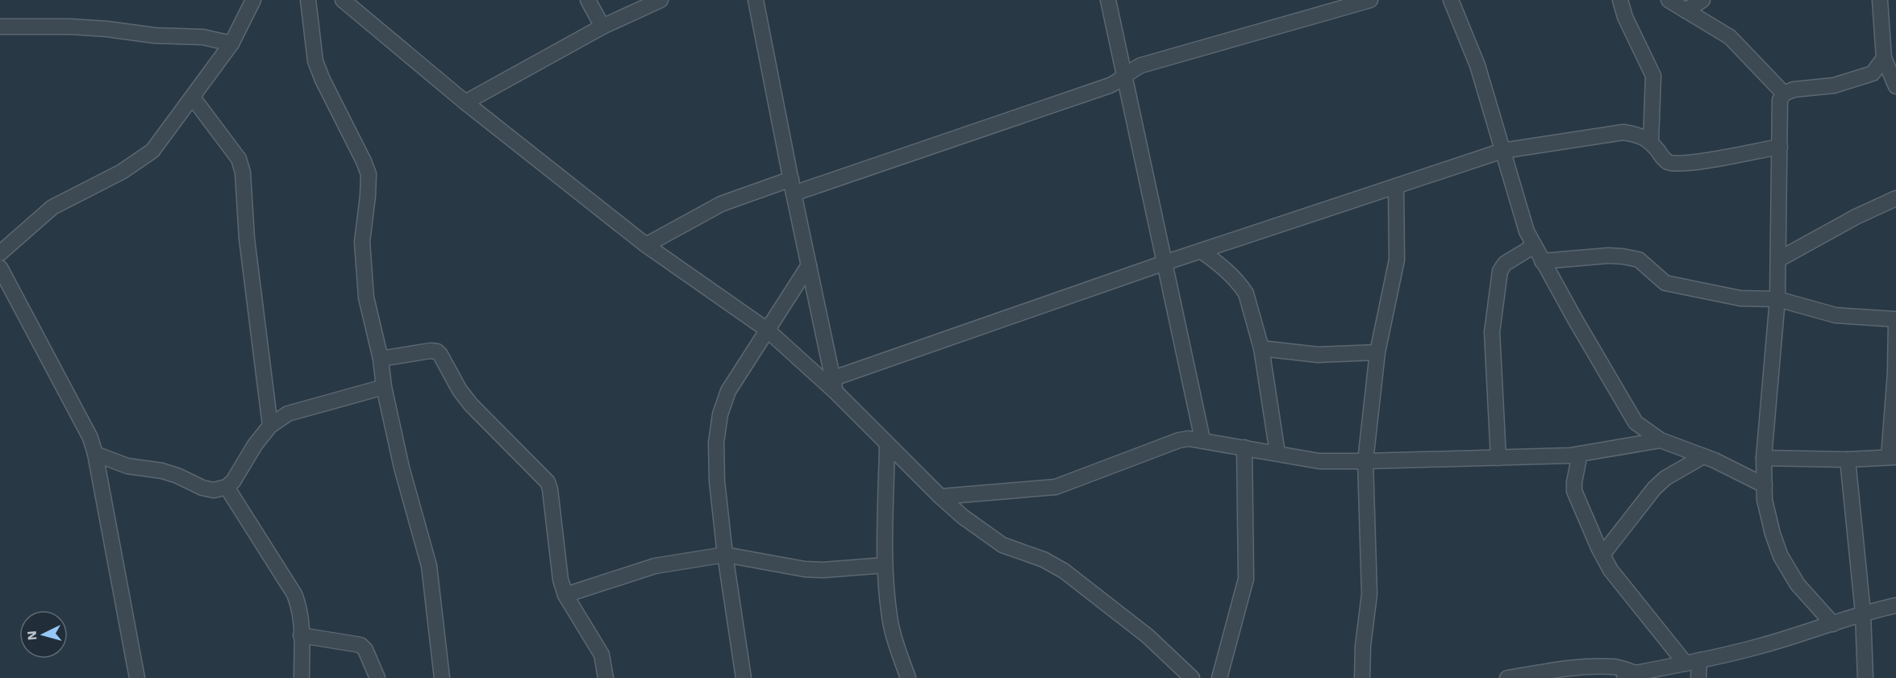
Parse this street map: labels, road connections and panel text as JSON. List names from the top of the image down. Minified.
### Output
{"north":"left"}
